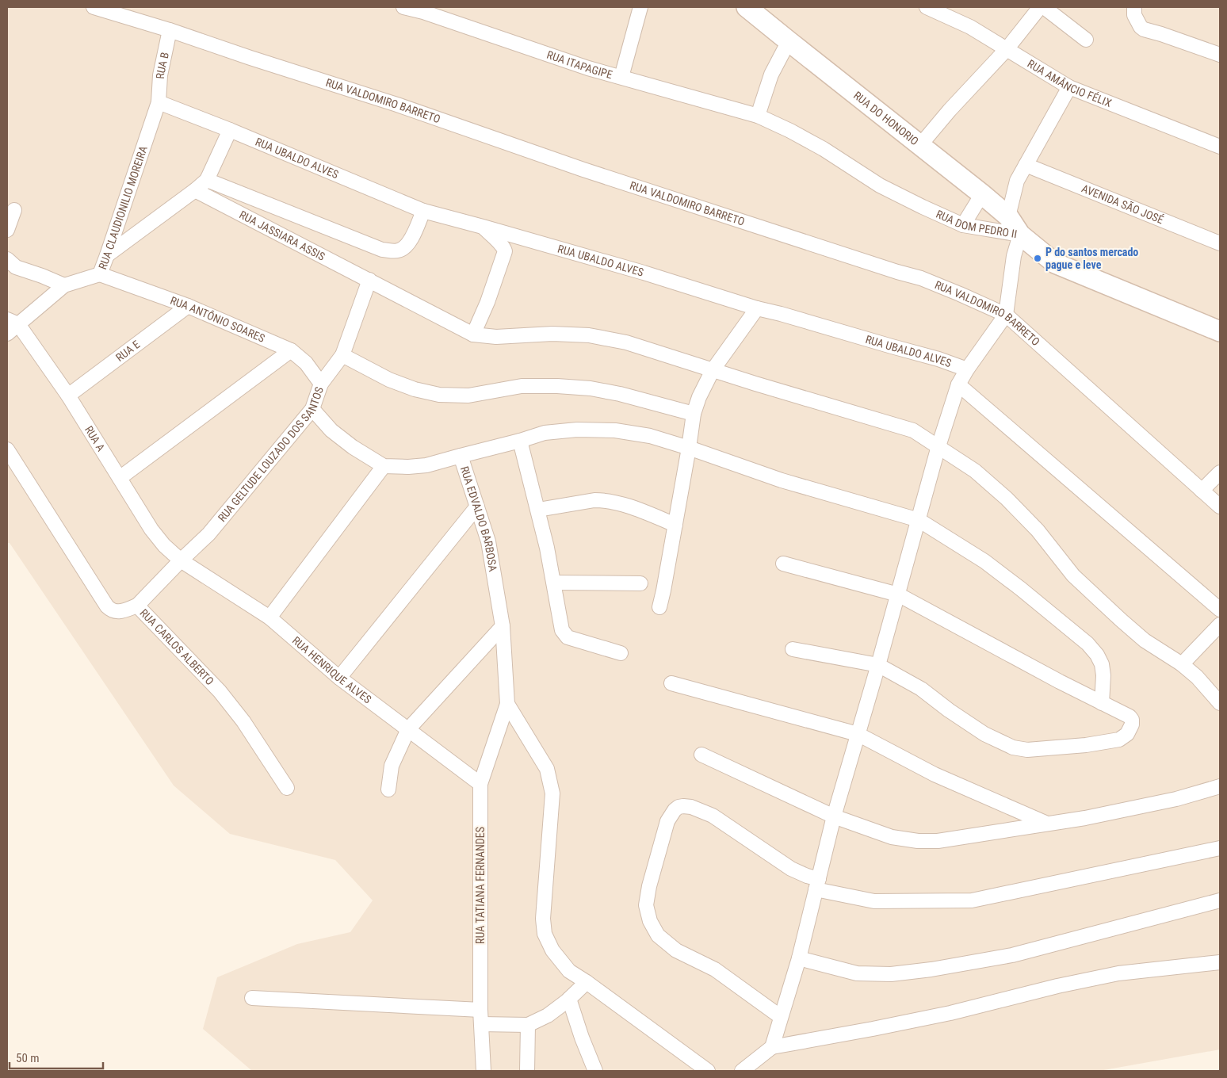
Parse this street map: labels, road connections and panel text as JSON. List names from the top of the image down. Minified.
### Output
{"streets":{"street":["RUA ITAPAGIPE","RUA B","RUA AMÂNCIO FÉLIX","RUA VALDOMIRO BARRETO","RUA DO HONORIO","RUA UBALDO ALVES","AVENIDA SÃO JOSÉ","RUA CLAUDIONILIO MOREIRA","RUA DOM PEDRO II","RUA JASSIARA ASSIS","RUA ANTÔNIO SOARES","RUA E","RUA A","RUA GELTUDE LOUZADO DOS SANTOS","RUA EDVALDO BARBOSA","RUA CARLOS ALBERTO","RUA HENRIQUE ALVES","RUA TATIANA FERNANDES"]},"crossings":[["RUA ITAPAGIPE","RUA DOM PEDRO II"],["RUA B","RUA VALDOMIRO BARRETO"],["RUA B","RUA UBALDO ALVES"],["RUA B","RUA CLAUDIONILIO MOREIRA"],["RUA DO HONORIO","RUA DOM PEDRO II"],["RUA UBALDO ALVES","RUA CLAUDIONILIO MOREIRA"],["RUA CLAUDIONILIO MOREIRA","RUA ANTÔNIO SOARES"],["RUA CLAUDIONILIO MOREIRA","RUA A"],["RUA JASSIARA ASSIS","RUA GELTUDE LOUZADO DOS SANTOS"],["RUA ANTÔNIO SOARES","RUA E"],["RUA ANTÔNIO SOARES","RUA GELTUDE LOUZADO DOS SANTOS"],["RUA E","RUA A"],["RUA A","RUA GELTUDE LOUZADO DOS SANTOS"],["RUA A","RUA HENRIQUE ALVES"],["RUA GELTUDE LOUZADO DOS SANTOS","RUA EDVALDO BARBOSA"],["RUA GELTUDE LOUZADO DOS SANTOS","RUA CARLOS ALBERTO"],["RUA GELTUDE LOUZADO DOS SANTOS","RUA HENRIQUE ALVES"],["RUA EDVALDO BARBOSA","RUA TATIANA FERNANDES"],["RUA HENRIQUE ALVES","RUA TATIANA FERNANDES"]],"places":["P do santos mercado pague e leve"],"scale_bar":"50 m"}
